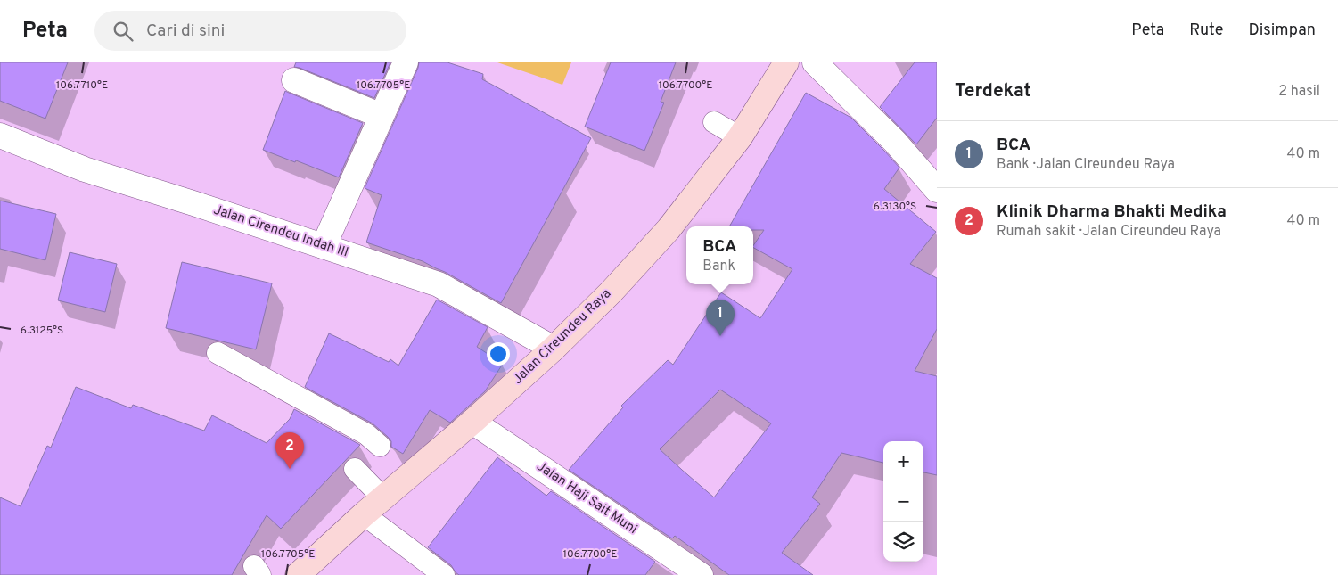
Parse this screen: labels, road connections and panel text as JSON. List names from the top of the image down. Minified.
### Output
{"streets":{"main road":["Jalan Cireundeu Raya"],"street":["Jalan Cirendeu Indah III","Jalan Haji Sait Muni"]},"crossings":[["Jalan Cirendeu Indah III","Jalan Cireundeu Raya"],["Jalan Cireundeu Raya","Jalan Haji Sait Muni"]],"page":{"header":"Peta","search":"Cari di sini","nav":["Peta","Rute","Disimpan"],"heading":["Terdekat","2 hasil"],"list":[{"mark":"1","name":"BCA","note":"Bank · Jalan Cireundeu Raya","value":"40 m"},{"mark":"2","name":"Klinik Dharma Bhakti Medika","note":"Rumah sakit · Jalan Cireundeu Raya","value":"40 m"}],"popup":["BCA","Bank"],"pins":["1","2"],"map_buttons":["+","−"]},"coordinates":["106.7710°E","106.7705°E","106.7700°E","6.3130°S","6.3125°S"]}
